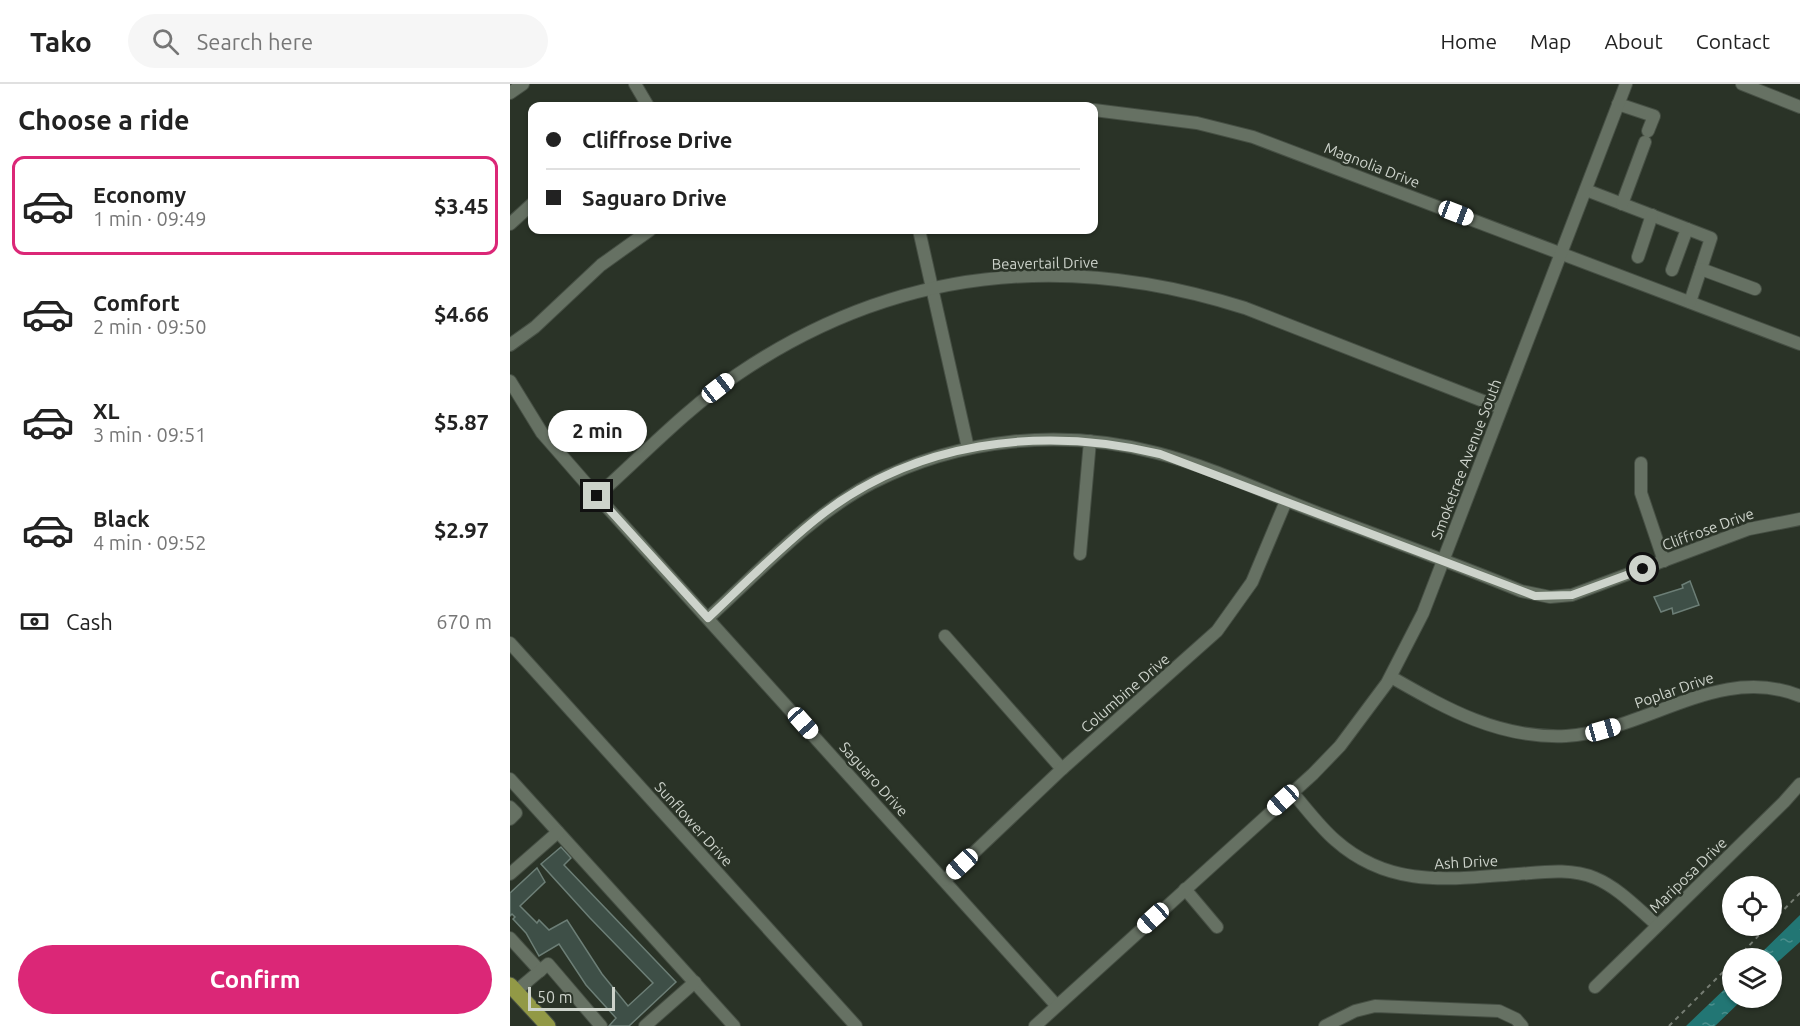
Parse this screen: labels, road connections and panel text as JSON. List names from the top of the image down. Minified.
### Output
{"streets":{"street":["Magnolia Drive","Beavertail Drive","Smoketree Avenue South","Cliffrose Drive","Poplar Drive","Columbine Drive","Saguaro Drive","Sunflower Drive","Ash Drive","Mariposa Drive"]},"crossings":[["Magnolia Drive","Smoketree Avenue South"],["Beavertail Drive","Smoketree Avenue South"],["Beavertail Drive","Saguaro Drive"],["Smoketree Avenue South","Cliffrose Drive"],["Smoketree Avenue South","Poplar Drive"],["Smoketree Avenue South","Saguaro Drive"],["Smoketree Avenue South","Ash Drive"],["Cliffrose Drive","Columbine Drive"],["Cliffrose Drive","Saguaro Drive"],["Columbine Drive","Saguaro Drive"],["Ash Drive","Mariposa Drive"]],"scale_bar":"50 m","page":{"header":"Tako","search":"Search here","nav":["Home","Map","About","Contact"],"heading":"Choose a ride","banner":["Cliffrose Drive","Saguaro Drive"],"list":[{"name":"Economy","note":"1 min · 09:49","value":"$3.45"},{"name":"Comfort","note":"2 min · 09:50","value":"$4.66"},{"name":"XL","note":"3 min · 09:51","value":"$5.87"},{"name":"Black","note":"4 min · 09:52","value":"$2.97"}],"bubble":"2 min","pay":["Cash","670 m"],"buttons":"Confirm","scale":"50 m"}}
